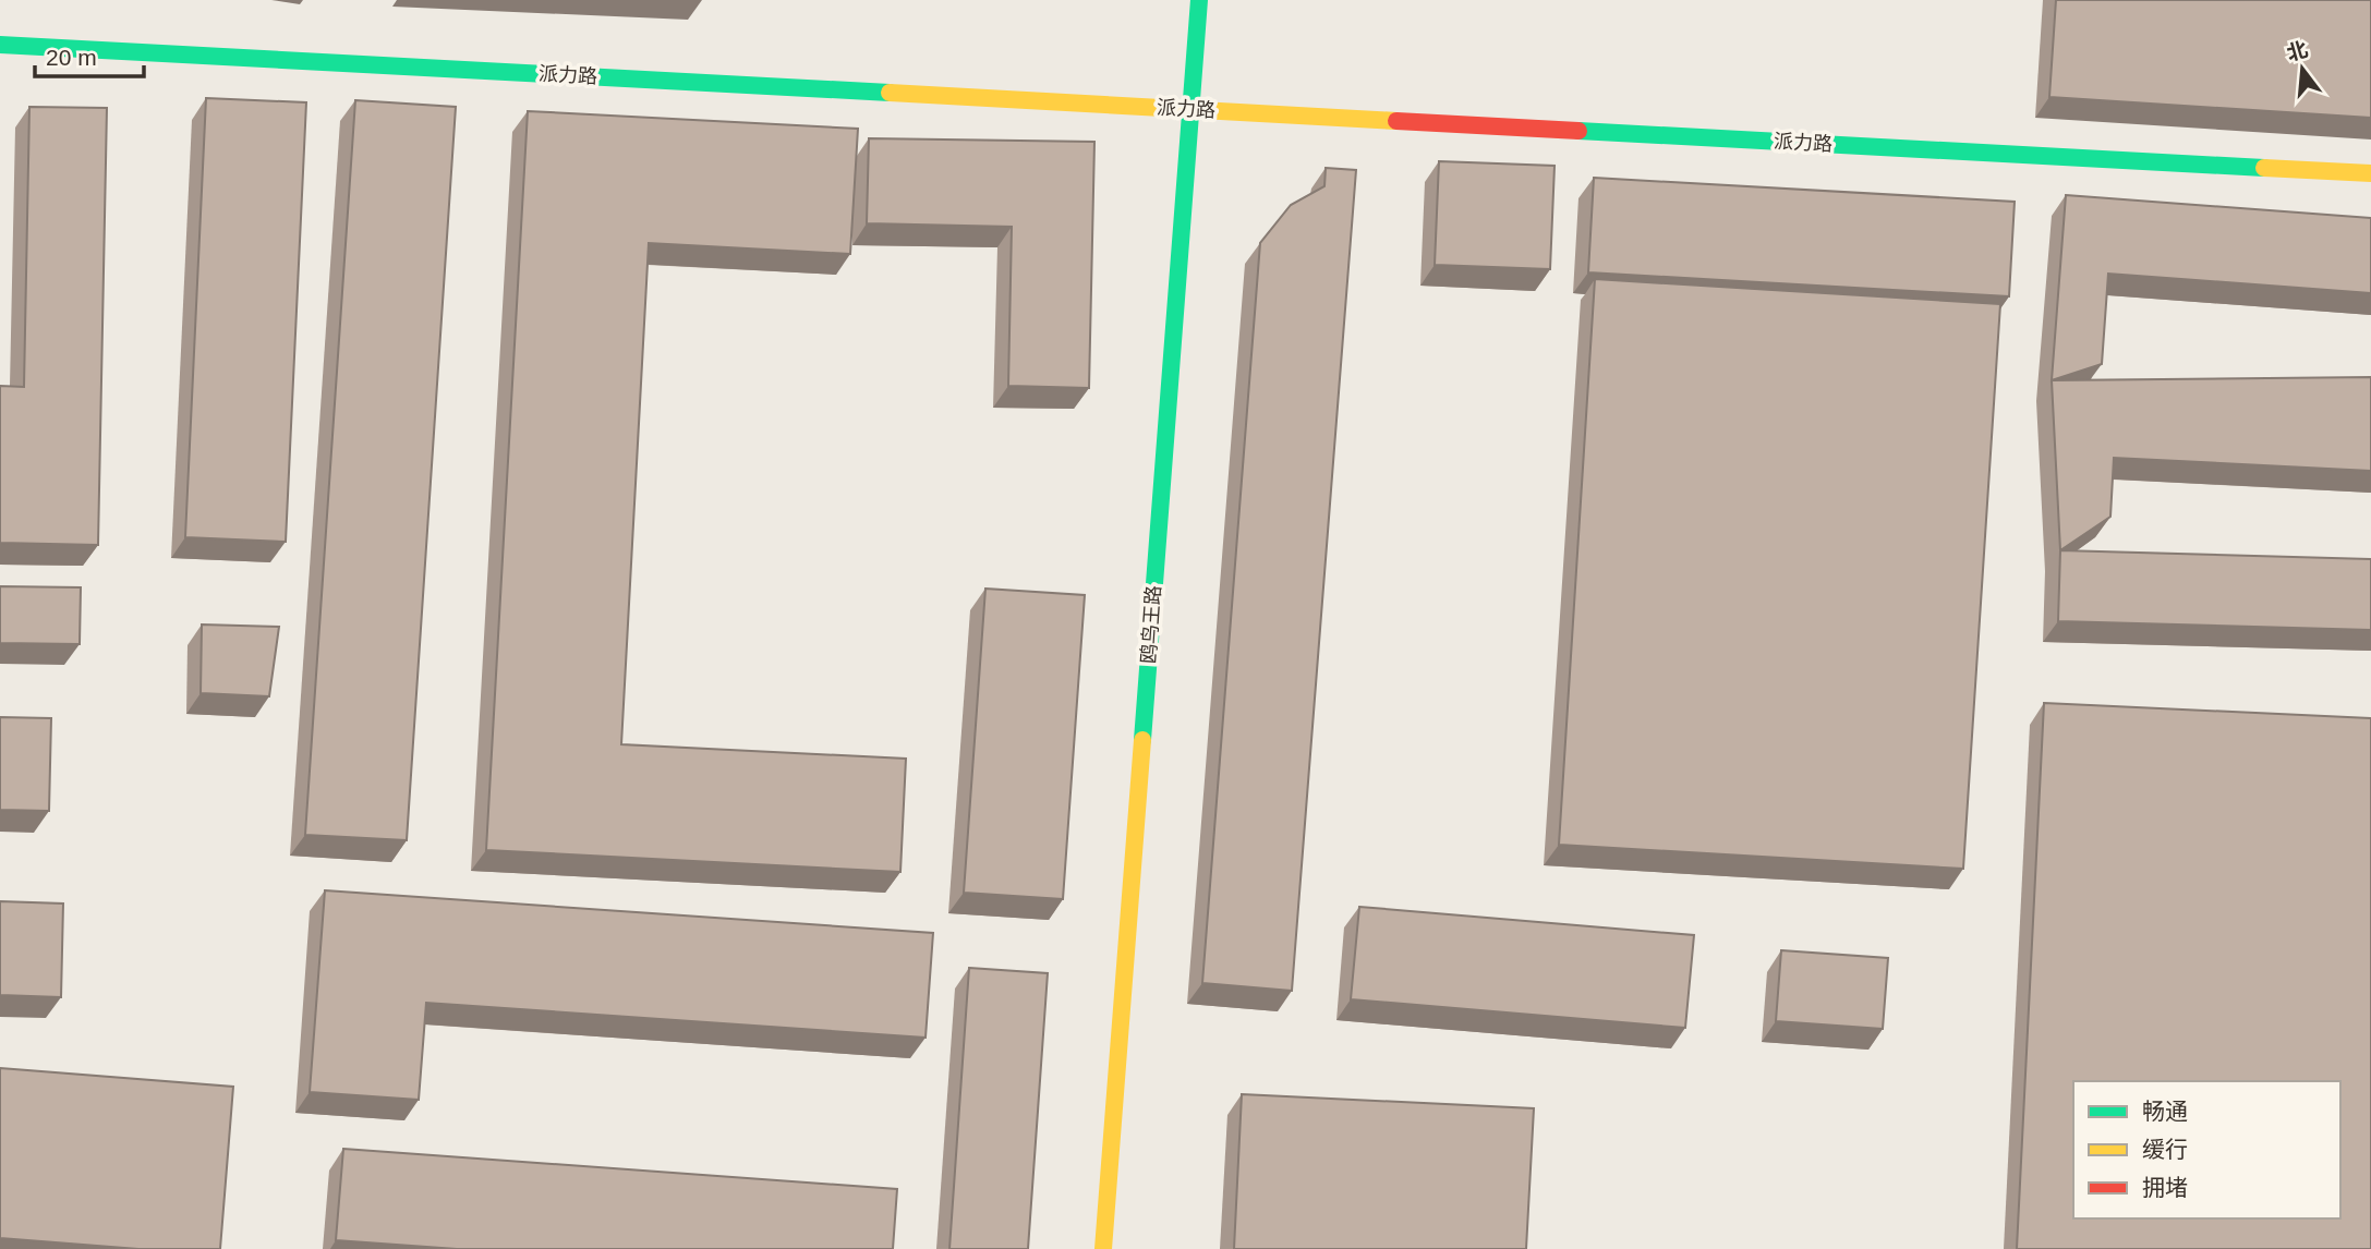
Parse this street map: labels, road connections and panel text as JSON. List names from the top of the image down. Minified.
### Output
{"streets":{"street":["派力路","鸥鸟王路"]},"crossings":[["派力路","鸥鸟王路"]],"legend":["畅通","缓行","拥堵"],"scale_bar":"20 m","north":"top"}
